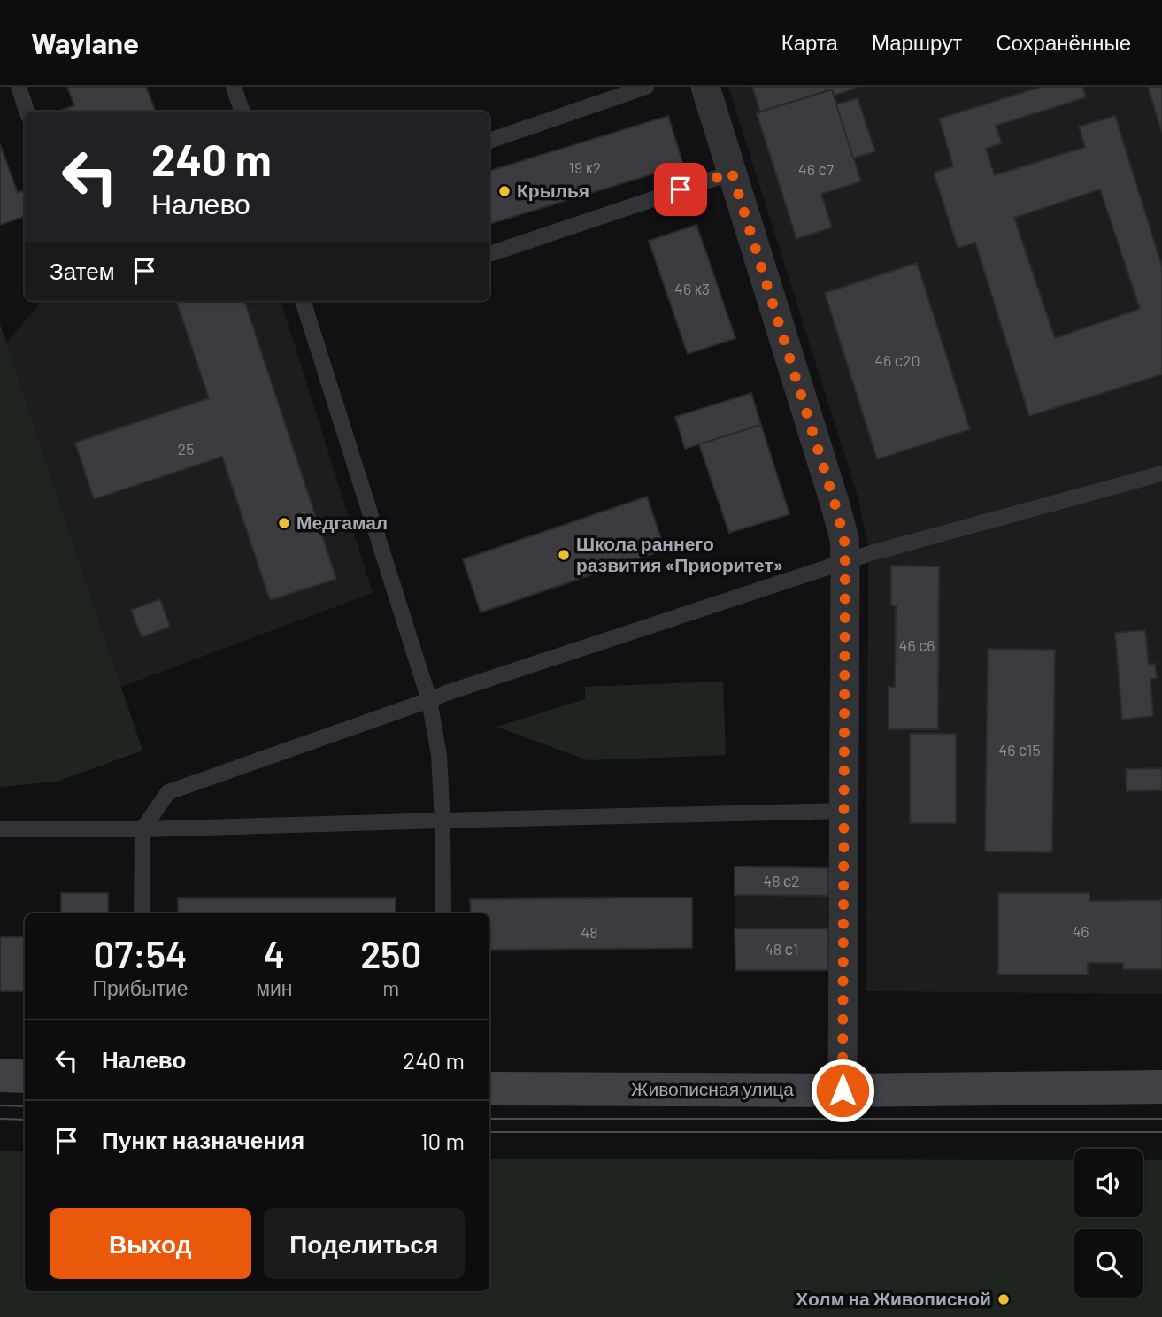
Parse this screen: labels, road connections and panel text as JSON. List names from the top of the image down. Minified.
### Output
{"streets":{"street":["Живописная улица"]},"places":["Крылья","Медгамал","Школа раннего развития «Приоритет»","Холм на Живописной"],"house_numbers":["19 к2","46 с7","46 к3","46 с20","25","46 с6","46 с15","48 с2","46","48","48 с1"],"page":{"header":"Waylane","nav":["Карта","Маршрут","Сохранённые"],"turn":["240 m","Налево"],"then":"Затем","eta":["07:54","Прибытие","4","мин","250","m"],"list":[{"name":"Налево","value":"240 m"},{"name":"Пункт назначения","value":"10 m"}],"buttons":["Выход","Поделиться"]}}
